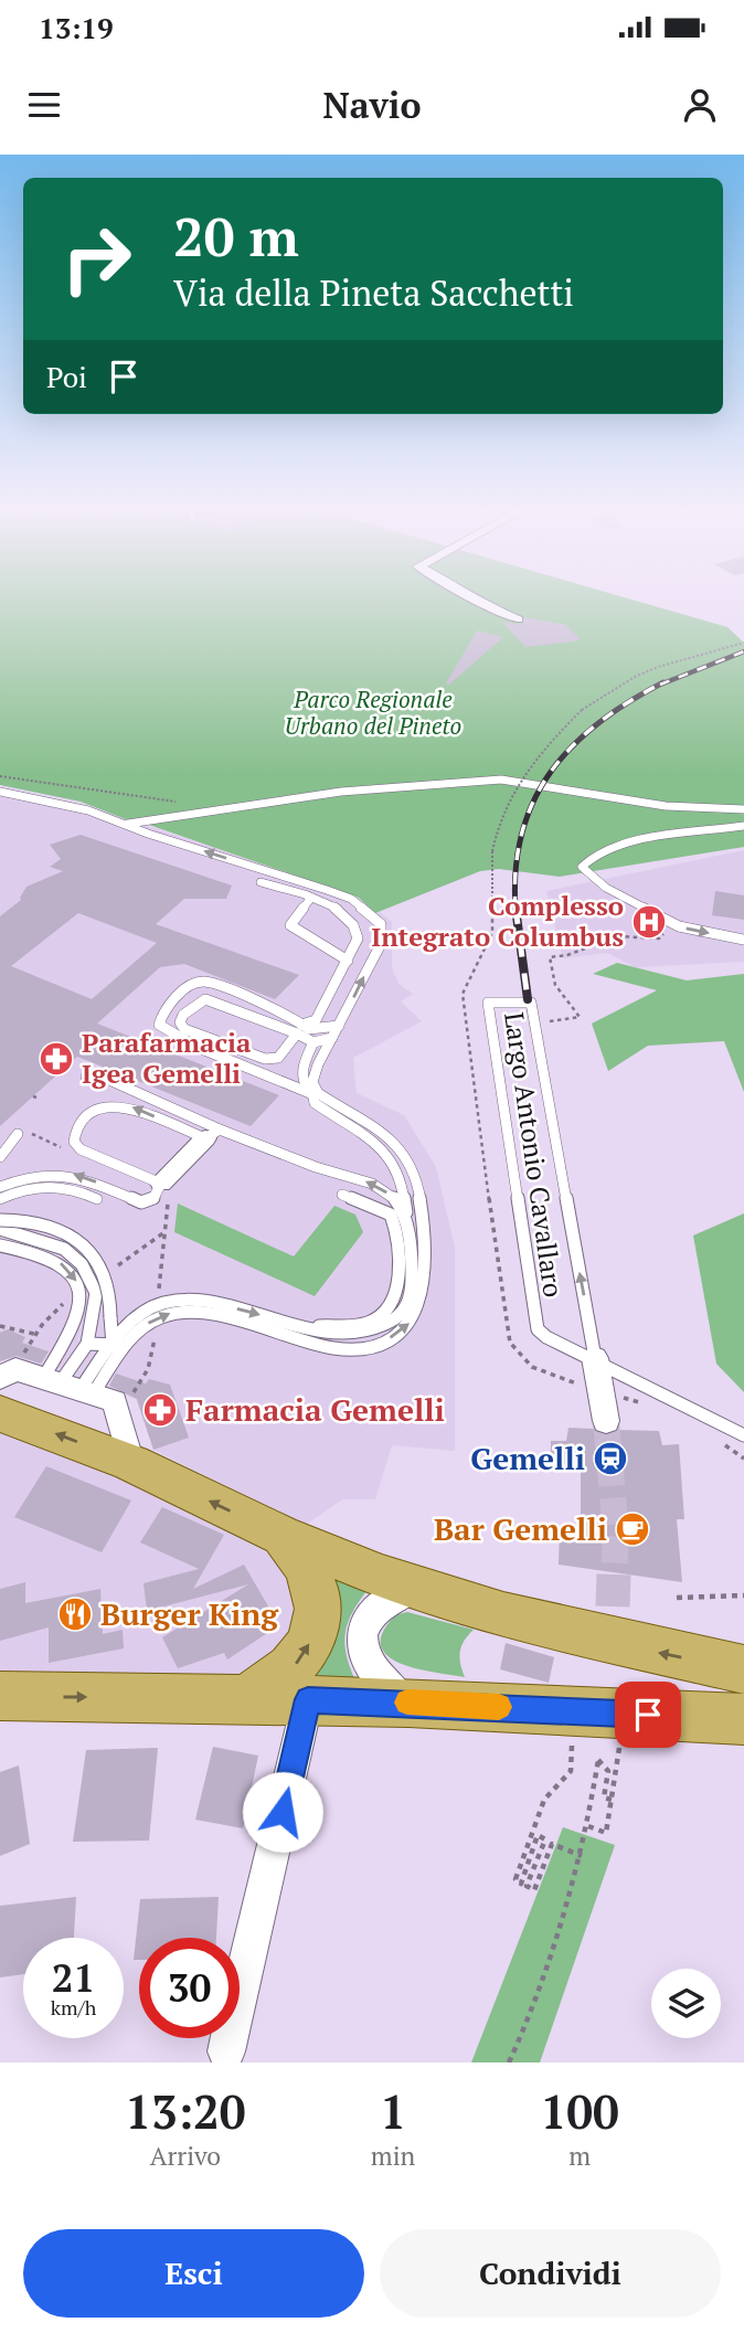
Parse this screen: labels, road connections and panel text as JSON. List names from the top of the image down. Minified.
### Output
{"streets":{"lane":["Largo Antonio Cavallaro"]},"one_way":["Largo Antonio Cavallaro"],"parks":["Parco Regionale Urbano del Pineto"],"places":{"hospital":["Complesso Integrato Columbus"],"pharmacy":["Parafarmacia Igea Gemelli","Farmacia Gemelli"],"station":["Gemelli"],"cafe":["Bar Gemelli"],"restaurant":["Burger King"]},"page":{"status":"13:19","header":"Navio","turn":["20 m","Via della Pineta Sacchetti"],"then":"Poi","speed":"21 km/h","limit":"30","eta":["13:20","Arrivo","1","min","100","m"],"buttons":["Esci","Condividi"]}}
